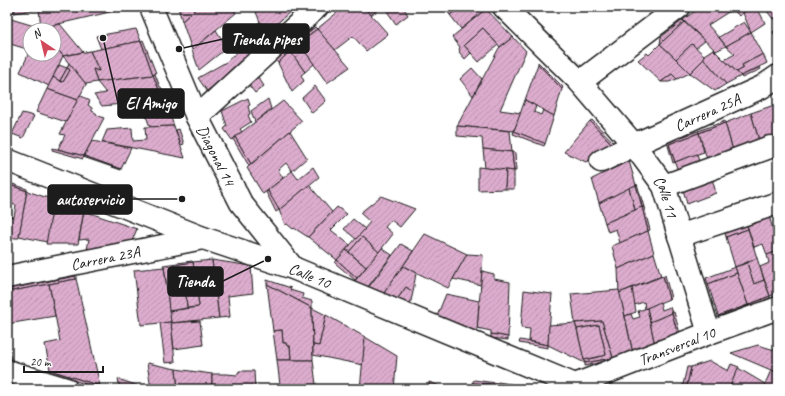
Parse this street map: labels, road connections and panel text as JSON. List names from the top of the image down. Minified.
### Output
{"streets":{"street":["Carrera 25A","Diagonal 14","Calle 11","Carrera 23A","Calle 10","Transversal 10"]},"crossings":[["Carrera 25A","Calle 11"],["Diagonal 14","Calle 10"],["Calle 11","Transversal 10"],["Carrera 23A","Calle 10"],["Calle 10","Transversal 10"]],"places":["El Amigo","Tienda pipes","autoservicio","Tienda"],"scale_bar":"20 m","north":"top left"}
